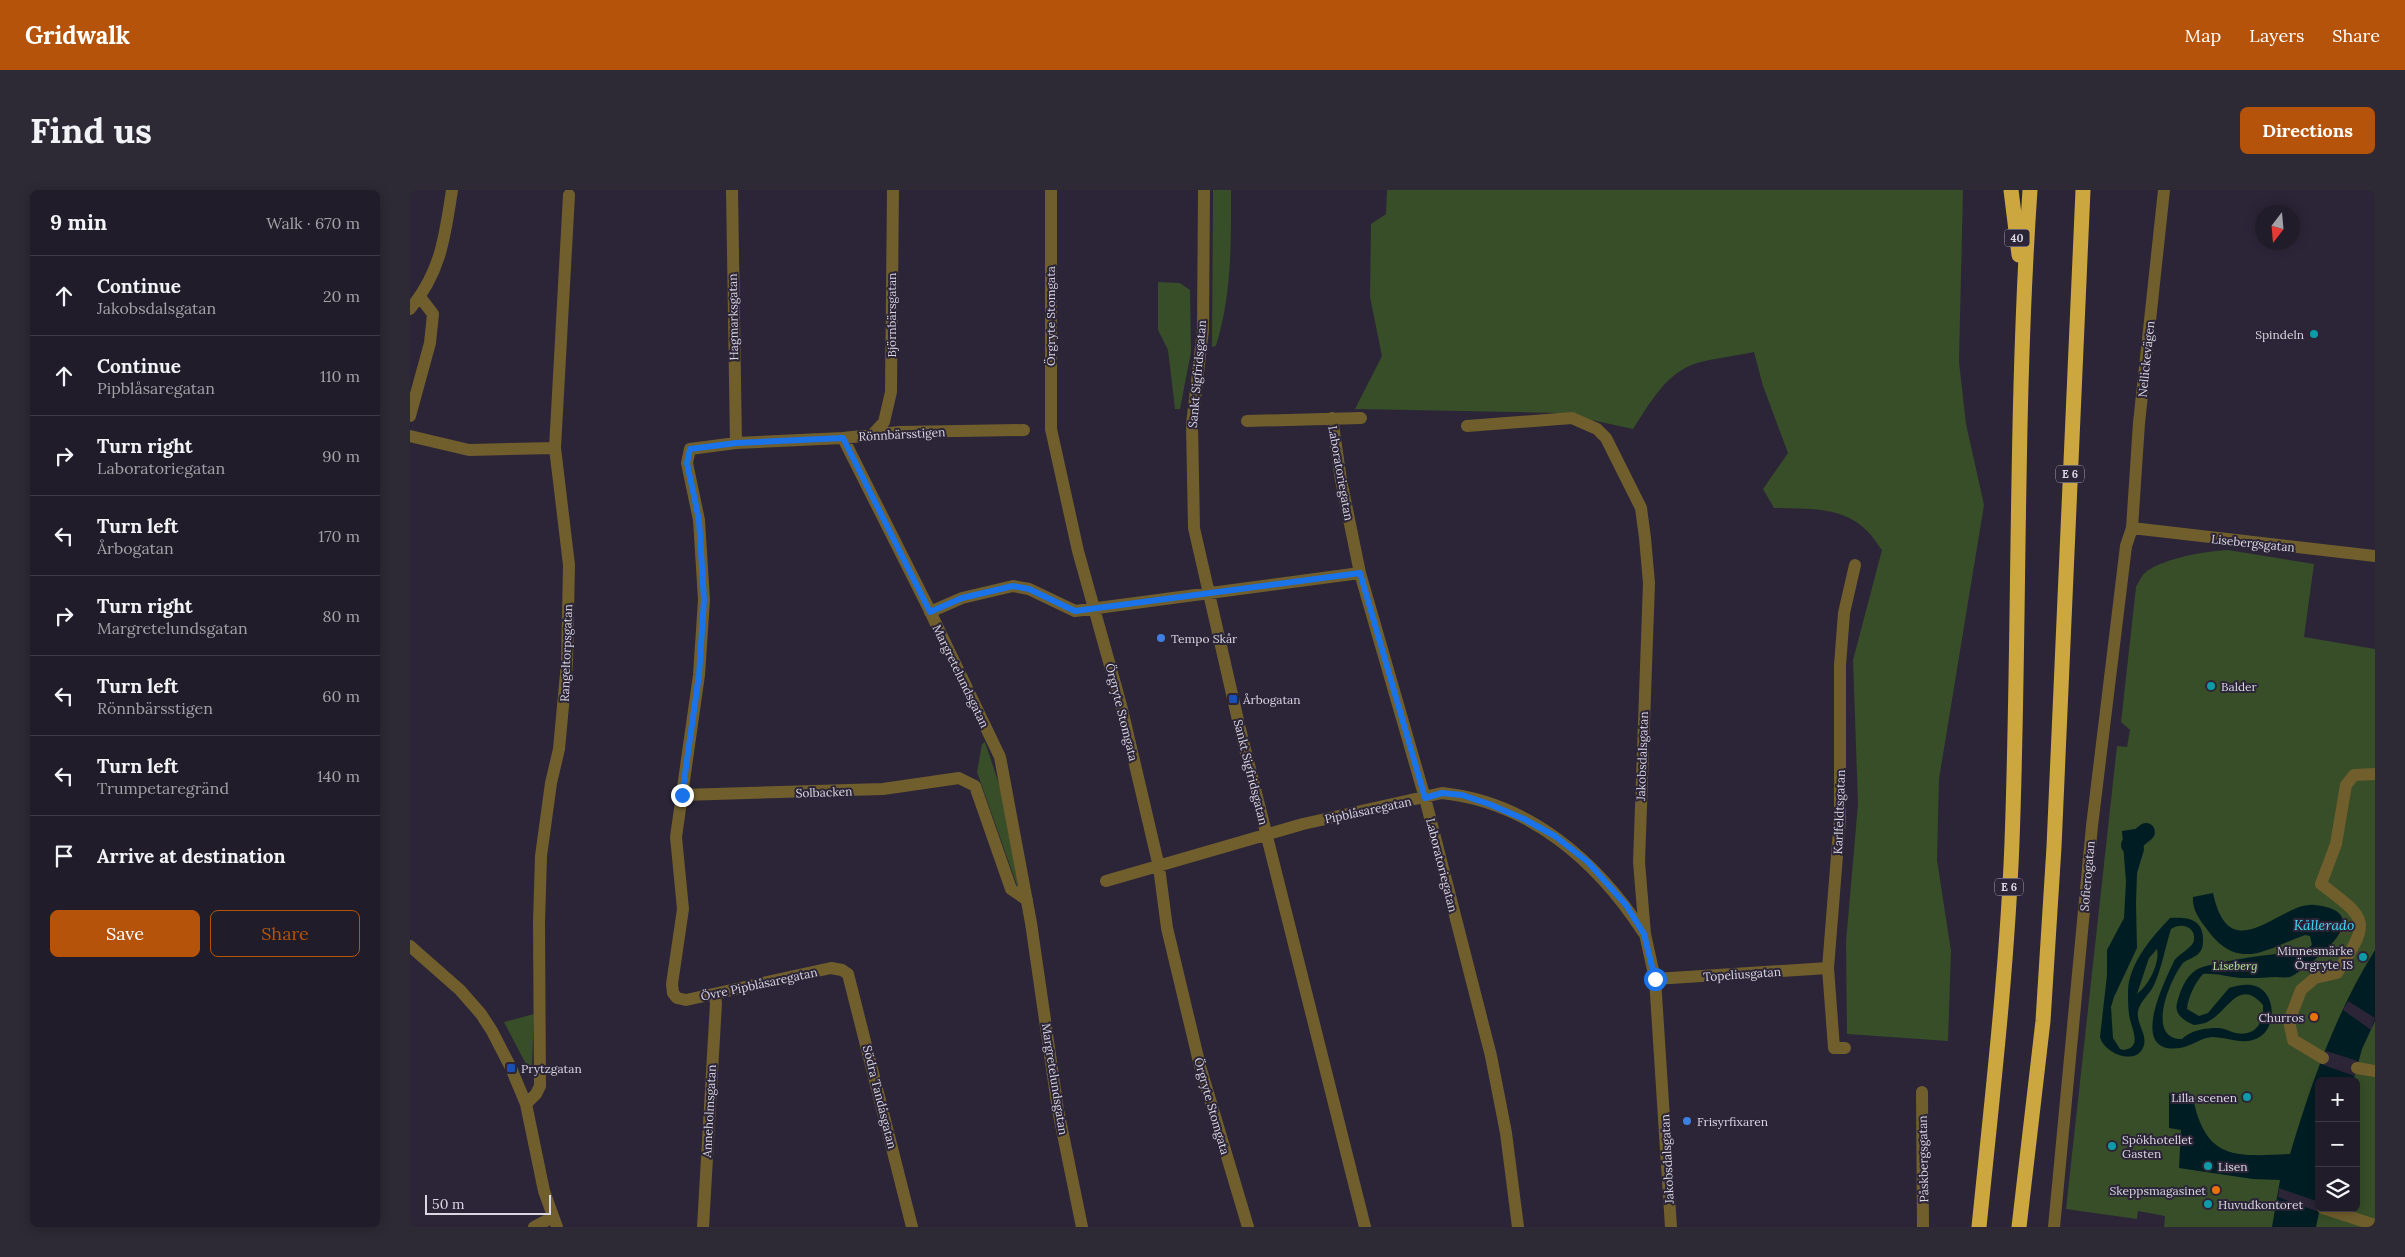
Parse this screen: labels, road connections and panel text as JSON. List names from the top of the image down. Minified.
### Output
{"streets":{"highway":["40","E 6"],"street":["Björnbärsgatan","Örgryte Stomgata","Hagmarksgatan","Nellickevägen","Sankt Sigfridsgatan","Rönnbärsstigen","Laboratoriegatan","Lisebergsgatan","Rangeltorpsgatan","Margretelundsgatan","Jakobsdalsgatan","Solbacken","Pipblåsaregatan","Karlfeldtsgatan","Sofierogatan","Topeliusgatan","Övre Pipblåsaregatan","Södra Tandåsgatan","Anneholmsgatan","Påskbergsgatan"]},"crossings":[["40","E 6"],["Björnbärsgatan","Rönnbärsstigen"],["Örgryte Stomgata","Pipblåsaregatan"],["Hagmarksgatan","Rönnbärsstigen"],["Nellickevägen","Lisebergsgatan"],["Nellickevägen","Sofierogatan"],["Sankt Sigfridsgatan","Pipblåsaregatan"],["Rönnbärsstigen","Margretelundsgatan"],["Rönnbärsstigen","Solbacken"],["Rönnbärsstigen","Övre Pipblåsaregatan"],["Laboratoriegatan","Pipblåsaregatan"],["Lisebergsgatan","Sofierogatan"],["Margretelundsgatan","Solbacken"],["Jakobsdalsgatan","Pipblåsaregatan"],["Jakobsdalsgatan","Topeliusgatan"],["Solbacken","Övre Pipblåsaregatan"],["Karlfeldtsgatan","Topeliusgatan"],["Övre Pipblåsaregatan","Södra Tandåsgatan"],["Övre Pipblåsaregatan","Anneholmsgatan"]],"water":["Kållerado"],"parks":["Liseberg"],"places":{"other":["Spindeln","Tempo Skår","Balder","Minnesmärke Örgryte IS","Churros","Lilla scenen","Frisyrfixaren","Spökhotellet Gasten","Lisen","Skeppsmagasinet","Huvudkontoret"],"transit":["Årbogatan","Prytzgatan"]},"scale_bar":"50 m","north":"bottom","page":{"header":"Gridwalk","nav":["Map","Layers","Share"],"buttons":["Directions",["Save","Share"]],"title":"Find us","heading":["9 min","Walk · 670 m"],"list":[["Continue","Jakobsdalsgatan","20 m"],["Continue","Pipblåsaregatan","110 m"],["Turn right","Laboratoriegatan","90 m"],["Turn left","Årbogatan","170 m"],["Turn right","Margretelundsgatan","80 m"],["Turn left","Rönnbärsstigen","60 m"],["Turn left","Trumpetaregränd","140 m"],"Arrive at destination"],"map_buttons":["+","−"],"scale":"50 m"}}
